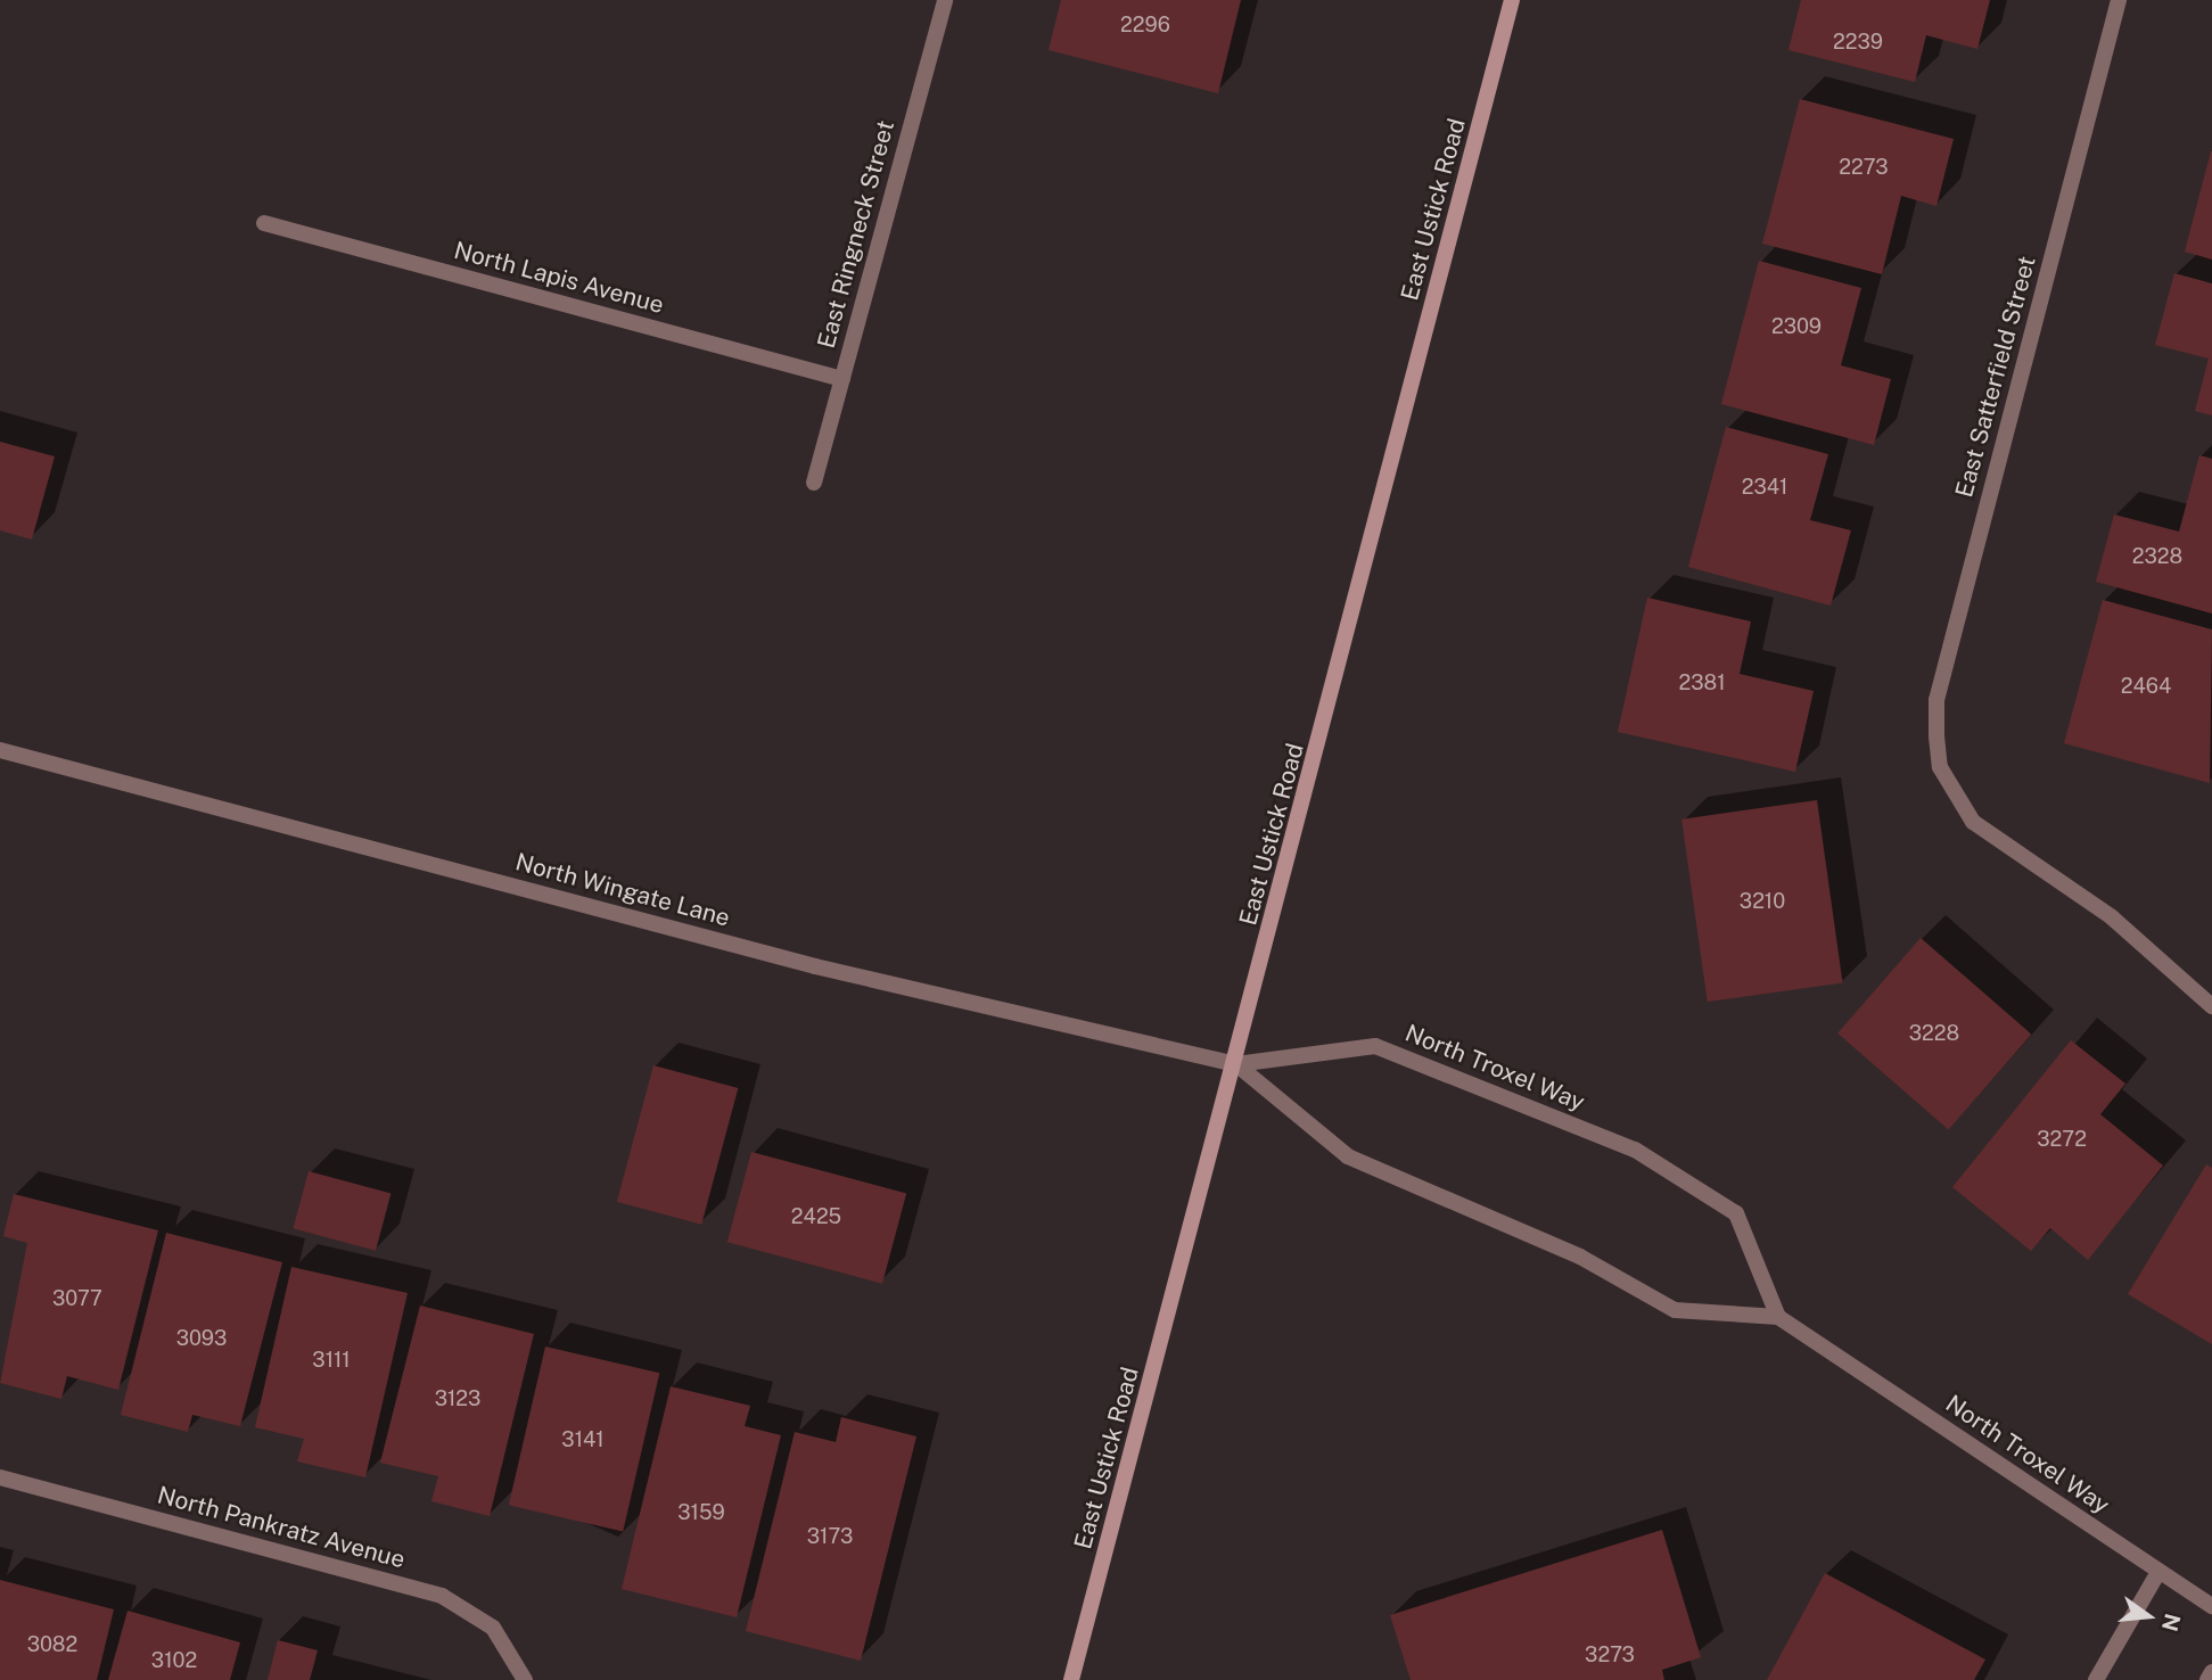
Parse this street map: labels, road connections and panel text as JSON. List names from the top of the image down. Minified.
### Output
{"streets":{"main road":["East Ustick Road"],"street":["East Ringneck Street","North Lapis Avenue","East Satterfield Street","North Wingate Lane","North Troxel Way","North Pankratz Avenue"]},"crossings":[["East Ustick Road","North Wingate Lane"],["East Ustick Road","North Troxel Way"],["East Ringneck Street","North Lapis Avenue"],["North Wingate Lane","North Troxel Way"]],"house_numbers":["2296","2239","2273","2309","2341","2328","2381","2464","3210","3228","3272","2425","3077","3093","3111","3123","3141","3159","3173","3082","3273","3102"],"north":"right"}
